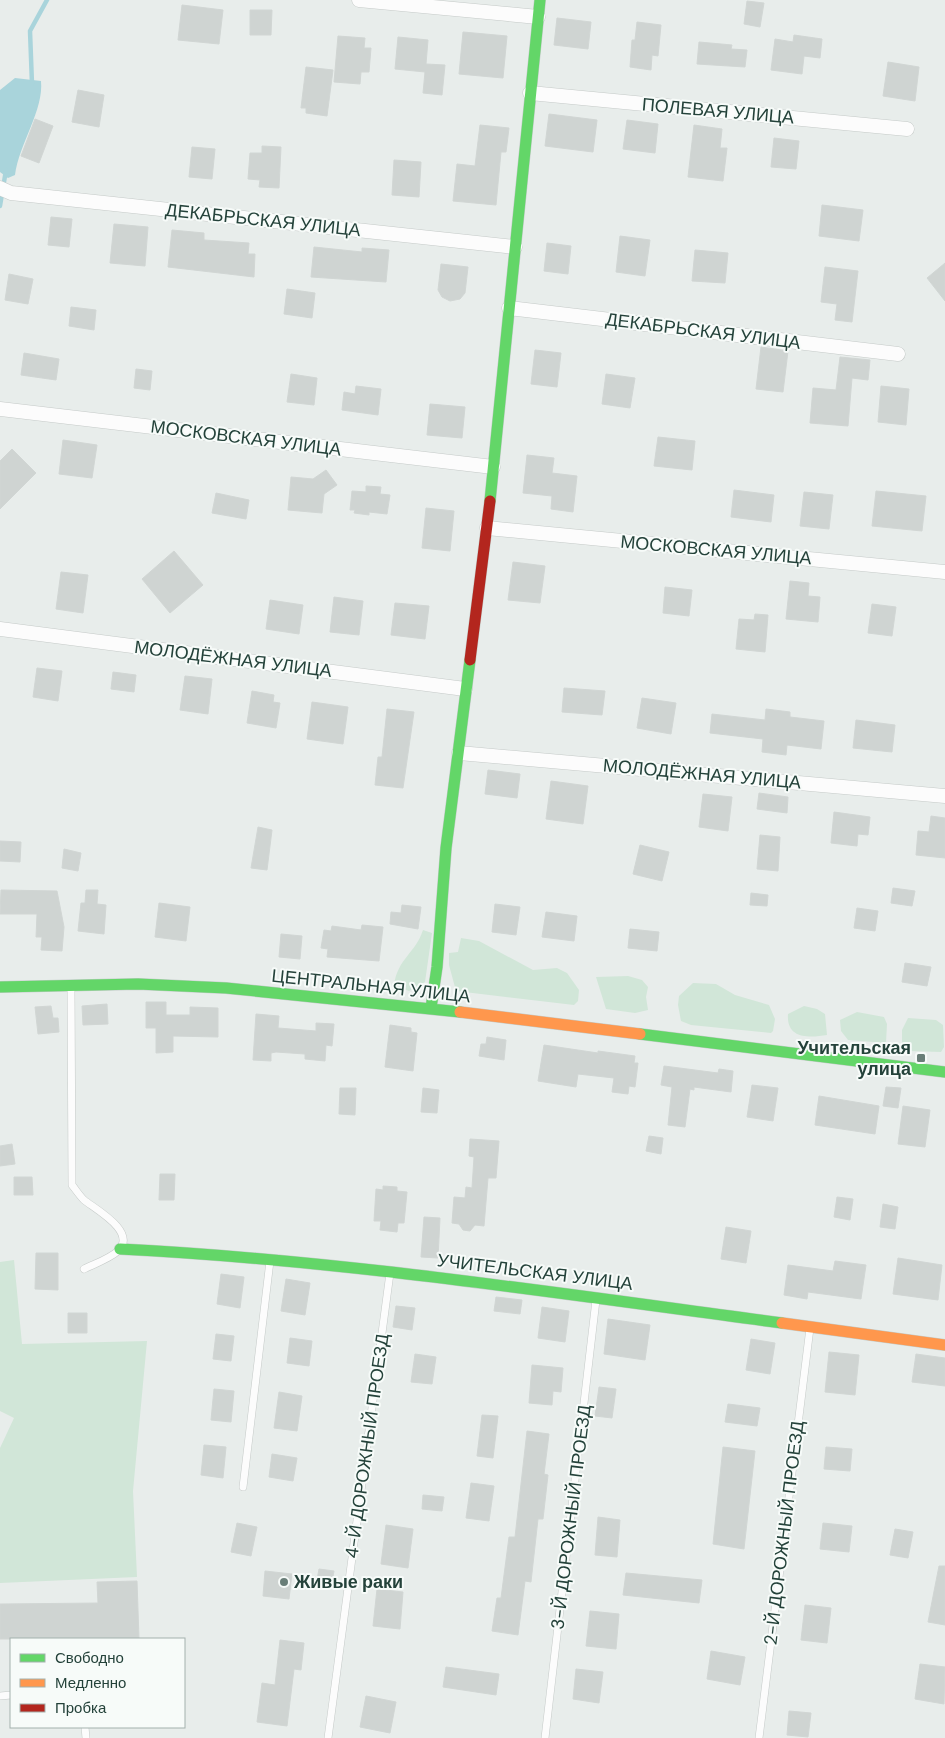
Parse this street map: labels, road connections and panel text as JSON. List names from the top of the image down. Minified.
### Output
{"streets":{"street":["ПОЛЕВАЯ УЛИЦА","ДЕКАБРЬСКАЯ УЛИЦА","МОСКОВСКАЯ УЛИЦА","МОЛОДЁЖНАЯ УЛИЦА","ЦЕНТРАЛЬНАЯ УЛИЦА","УЧИТЕЛЬСКАЯ УЛИЦА"],"lane":["4-Й ДОРОЖНЫЙ ПРОЕЗД","3-Й ДОРОЖНЫЙ ПРОЕЗД","2-Й ДОРОЖНЫЙ ПРОЕЗД"]},"crossings":[["УЧИТЕЛЬСКАЯ УЛИЦА","4-Й ДОРОЖНЫЙ ПРОЕЗД"],["УЧИТЕЛЬСКАЯ УЛИЦА","3-Й ДОРОЖНЫЙ ПРОЕЗД"],["УЧИТЕЛЬСКАЯ УЛИЦА","2-Й ДОРОЖНЫЙ ПРОЕЗД"]],"places":{"transit":["Учительская улица"],"other":["Живые раки"]},"legend":["Свободно","Медленно","Пробка"]}
